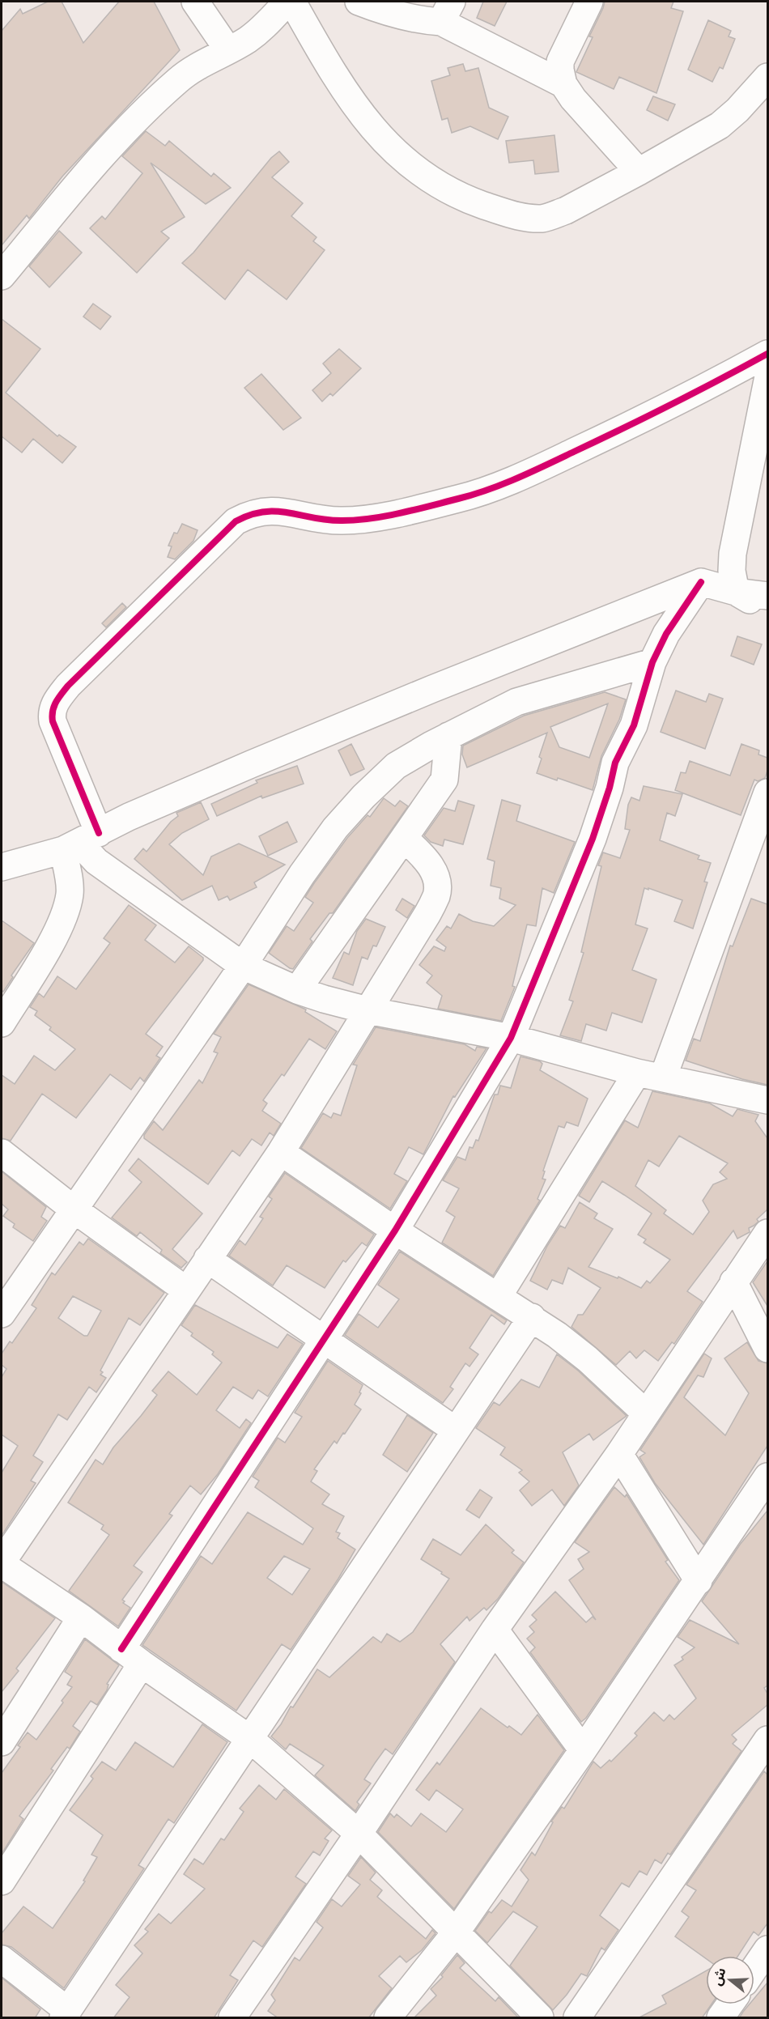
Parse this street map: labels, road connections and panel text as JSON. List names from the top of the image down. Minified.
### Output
{"north":"left"}
